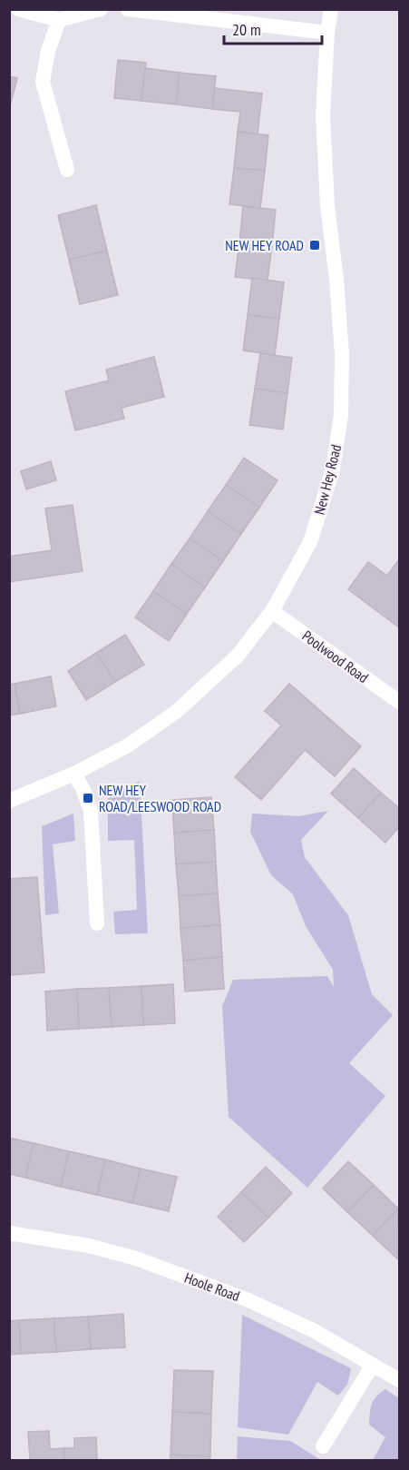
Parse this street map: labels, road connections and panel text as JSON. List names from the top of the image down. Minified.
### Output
{"streets":{"street":["New Hey Road","Poolwood Road","Hoole Road"]},"crossings":[["New Hey Road","Poolwood Road"]],"places":{"transit":["NEW HEY ROAD","NEW HEY ROAD/LEESWOOD ROAD"]},"scale_bar":"20 m"}
